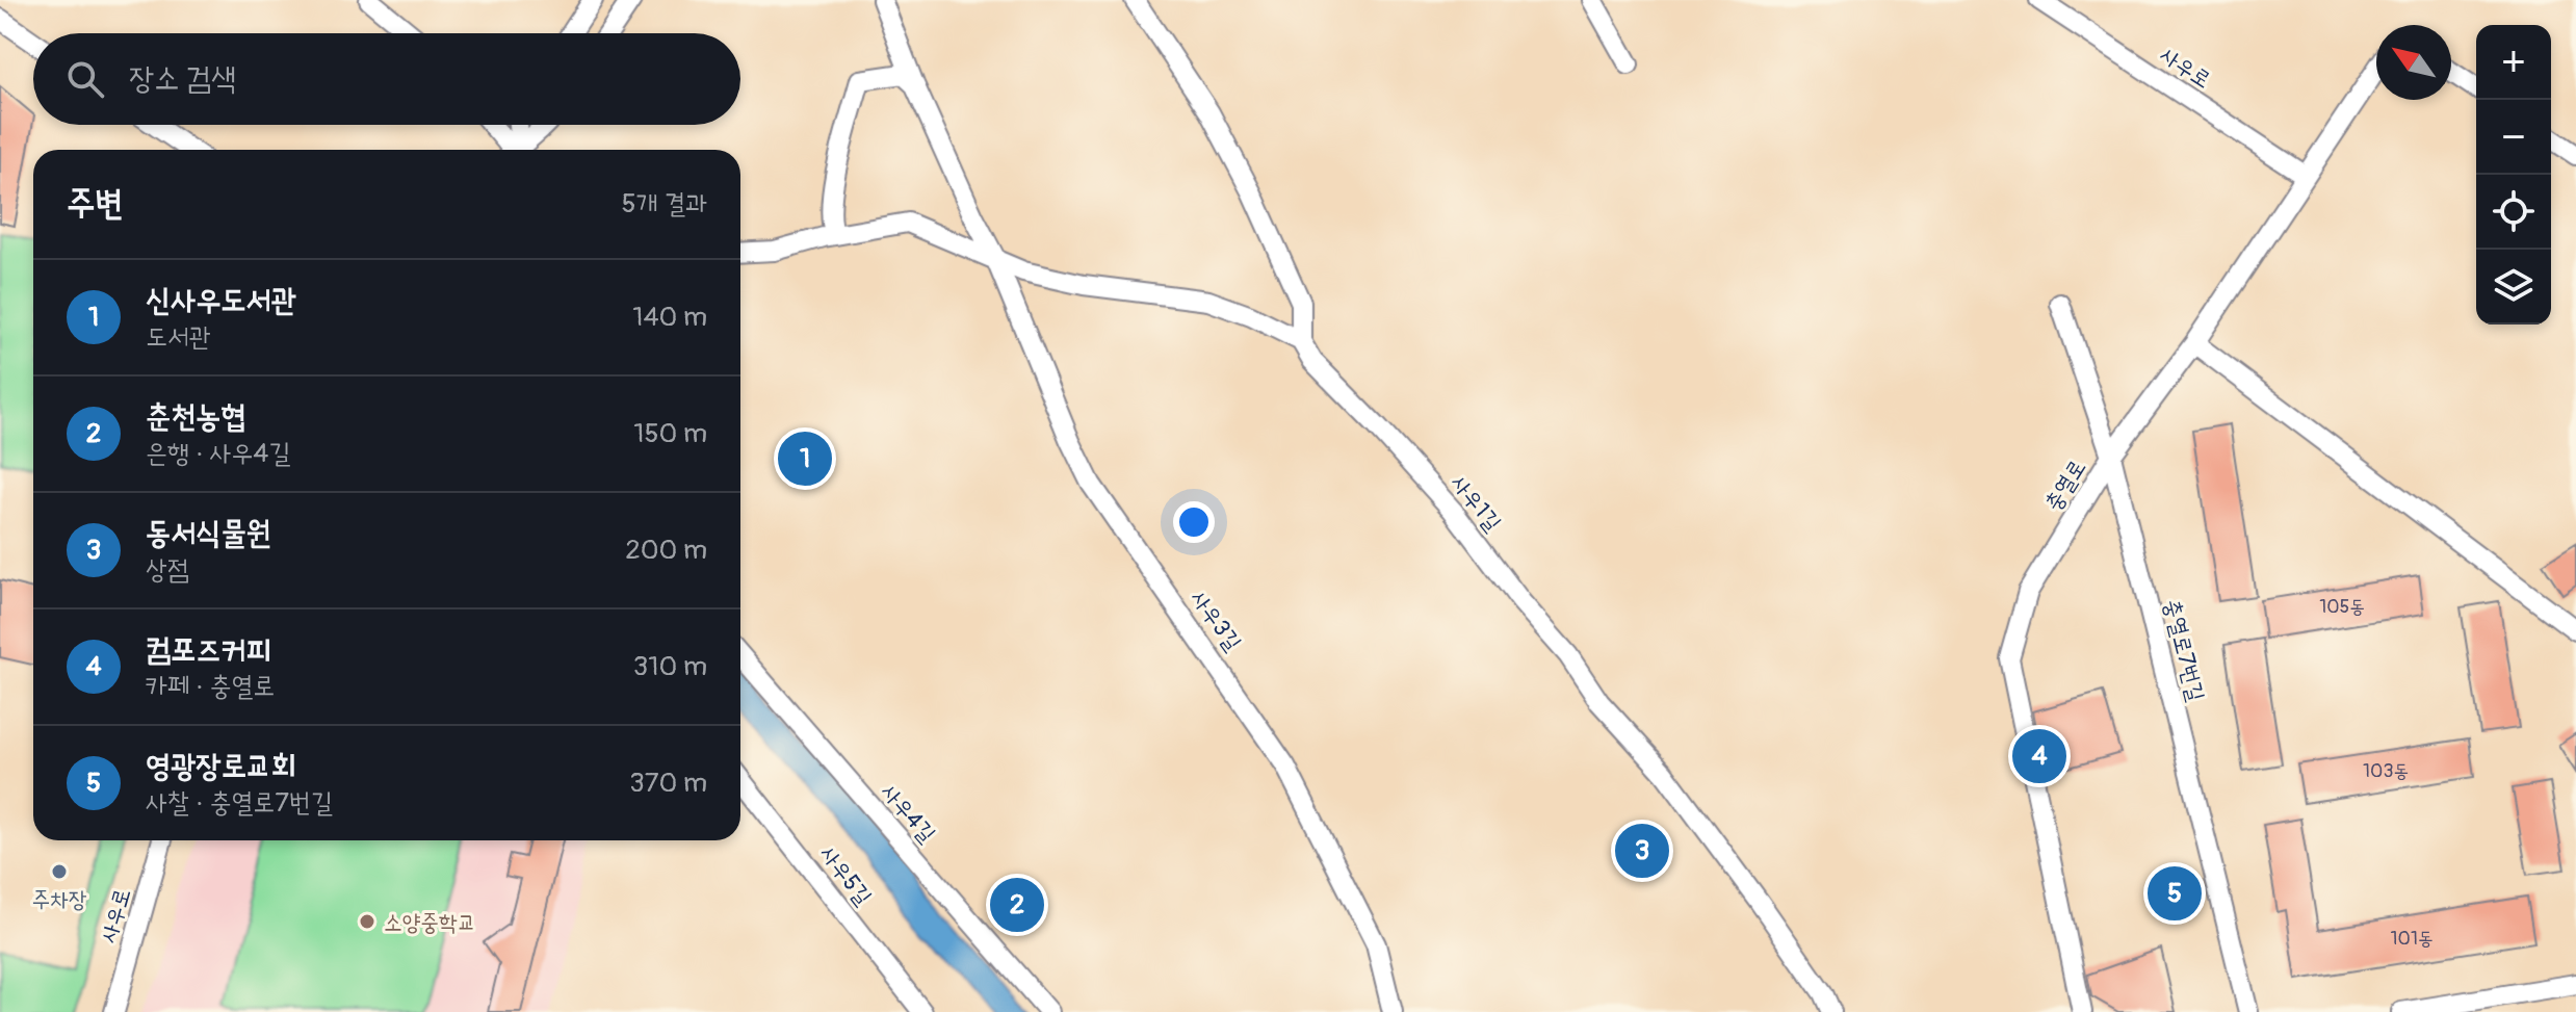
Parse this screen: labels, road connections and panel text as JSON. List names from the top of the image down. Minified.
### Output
{"streets":{"street":["사우로","충열로","사우1길","사우3길","충열로7번길","사우4길","사우5길"]},"crossings":[["사우로","충열로"],["충열로","충열로7번길"]],"places":["주차장","소양중학교"],"house_numbers":["105동","103동","101동"],"north":"top left","page":{"map_buttons":["+","−"],"search":"장소 검색","heading":["주변","5개 결과"],"list":[{"mark":"1","name":"신사우도서관","note":"도서관","value":"140 m"},{"mark":"2","name":"춘천농협","note":"은행 · 사우4길","value":"150 m"},{"mark":"3","name":"동서식물원","note":"상점","value":"200 m"},{"mark":"4","name":"컴포즈커피","note":"카페 · 충열로","value":"310 m"},{"mark":"5","name":"영광장로교회","note":"사찰 · 충열로7번길","value":"370 m"}],"pins":["1","4","3","5","2"]}}
